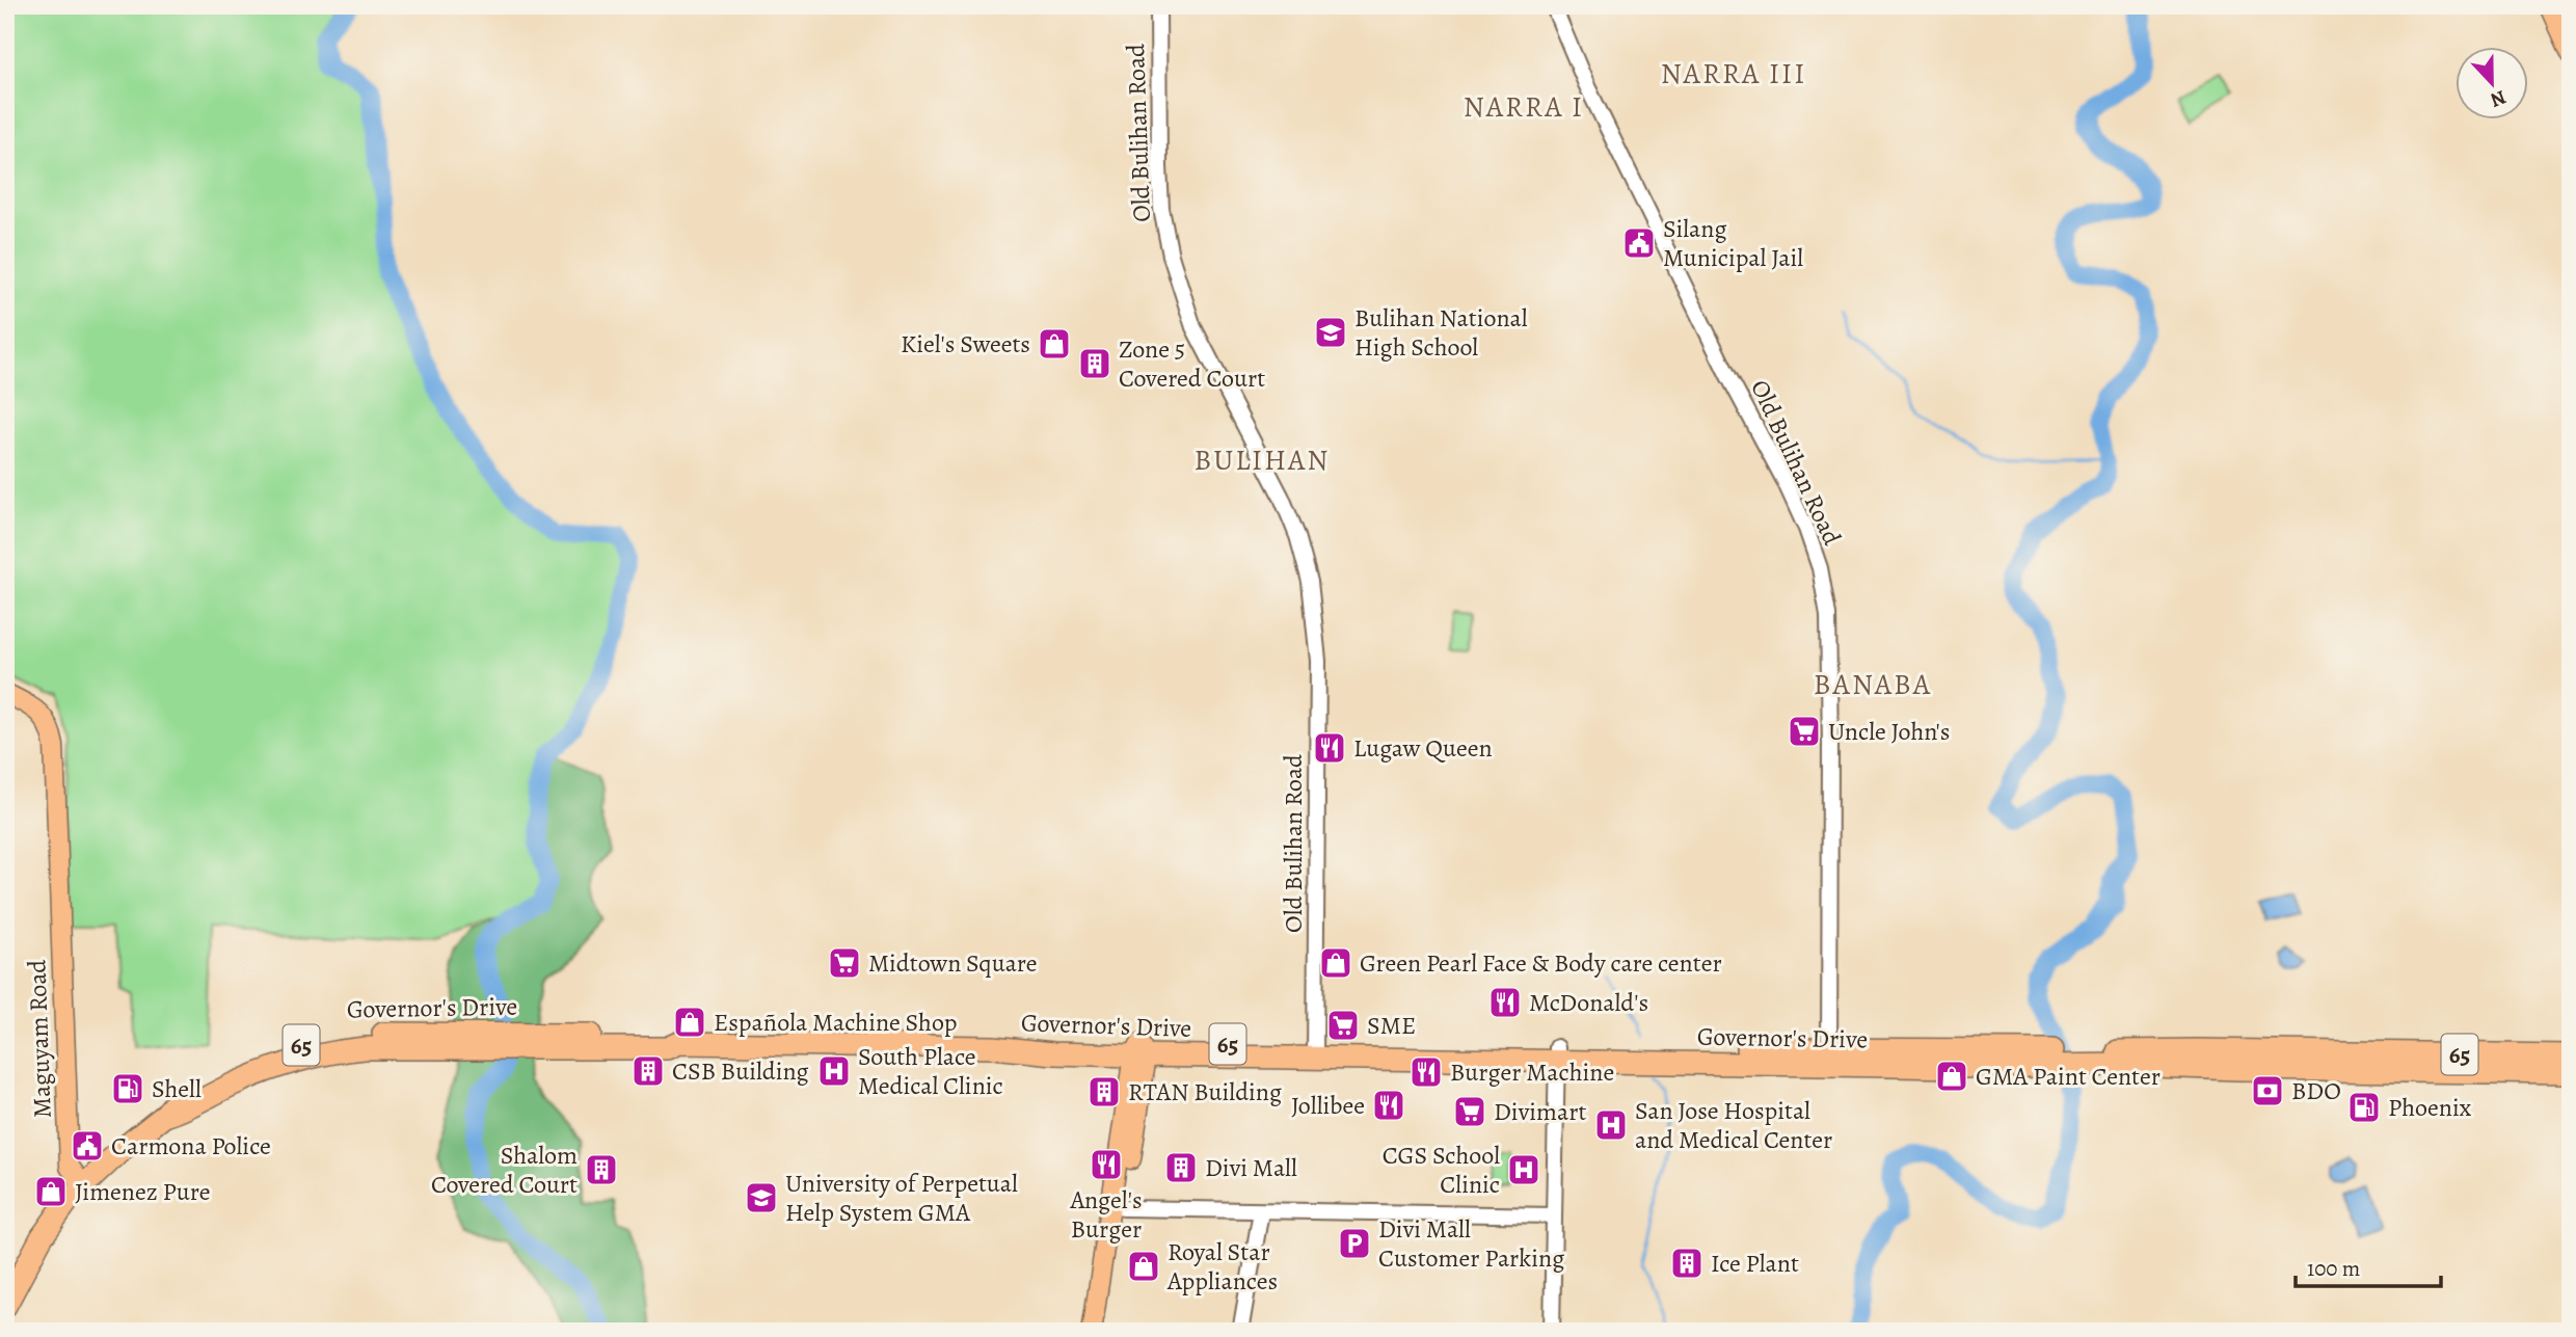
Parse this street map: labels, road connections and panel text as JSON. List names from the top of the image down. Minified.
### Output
{"streets":{"highway":["Governor's Drive","65"],"main road":["Maguyam Road"],"street":["Old Bulihan Road"]},"crossings":[["Old Bulihan Road","Governor's Drive"],["Governor's Drive","Maguyam Road"]],"districts":["NARRA III","NARRA I","BULIHAN","BANABA"],"places":{"public building":["Silang Municipal Jail","Carmona Police"],"school or university":["Bulihan National High School","University of Perpetual Help System GMA"],"shop":["Kiel's Sweets","Green Pearl Face & Body care center","Española Machine Shop","GMA Paint Center","Jimenez Pure","Royal Star Appliances"],"building":["Zone 5 Covered Court","CSB Building","RTAN Building","Divi Mall","Shalom Covered Court","Ice Plant"],"supermarket":["Uncle John's","Midtown Square","SME","Divimart"],"restaurant":["Lugaw Queen","McDonald's","Burger Machine","Jollibee","Angel's Burger"],"hospital":["South Place Medical Clinic","San Jose Hospital and Medical Center","CGS School Clinic"],"fuel station":["Shell","Phoenix"],"bank":["BDO"],"parking":["Divi Mall Customer Parking"]},"scale_bar":"100 m","north":"bottom"}
